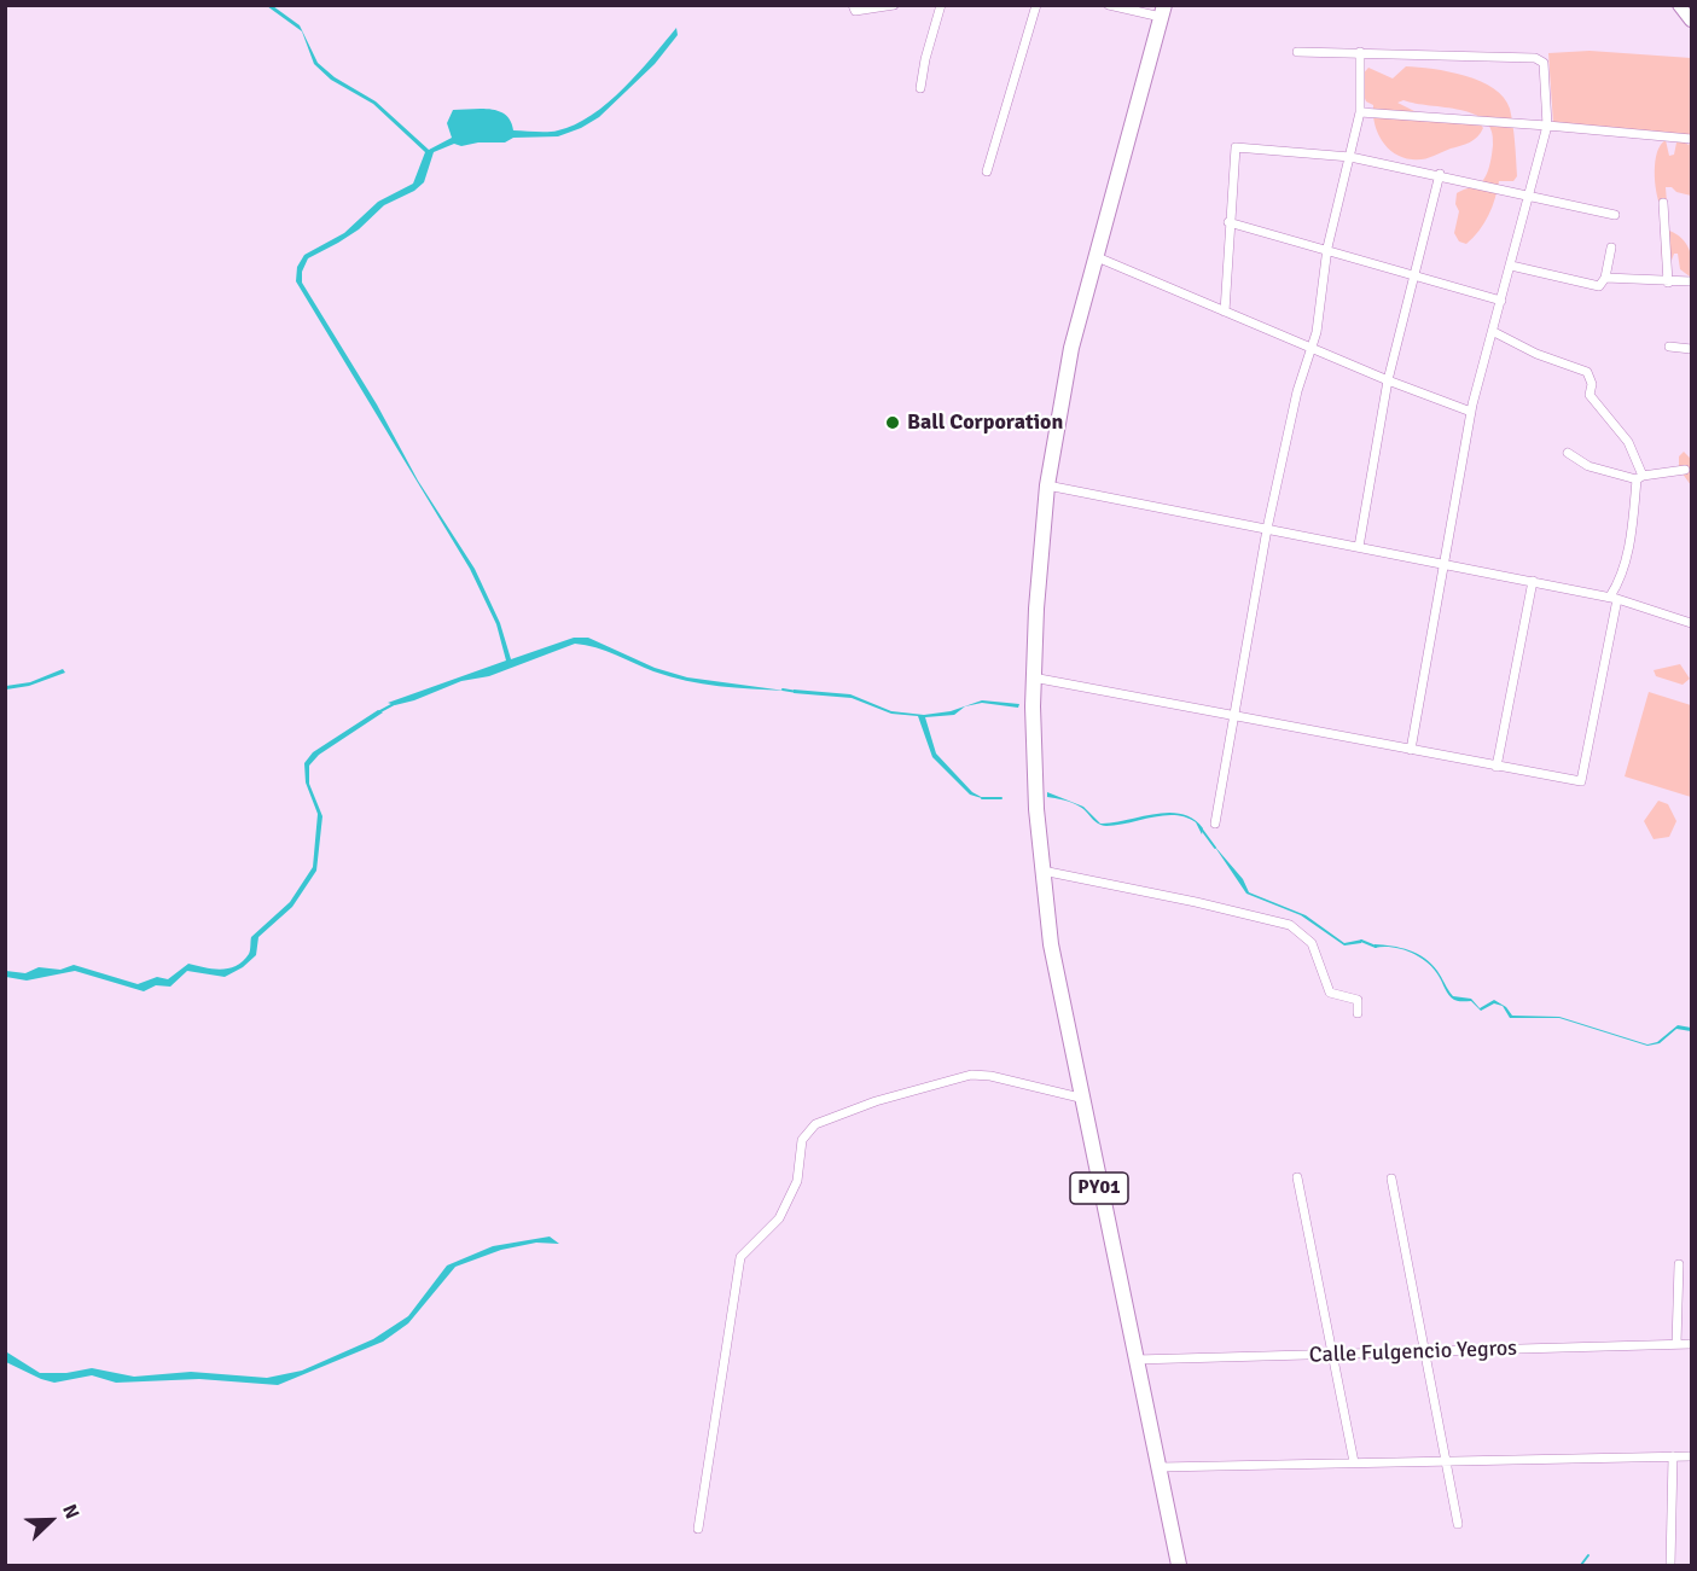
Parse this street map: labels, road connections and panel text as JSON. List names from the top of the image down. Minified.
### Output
{"streets":{"highway":["PY01"],"street":["Calle Fulgencio Yegros"]},"crossings":[["PY01","Calle Fulgencio Yegros"]],"places":["Ball Corporation"],"north":"top right"}
